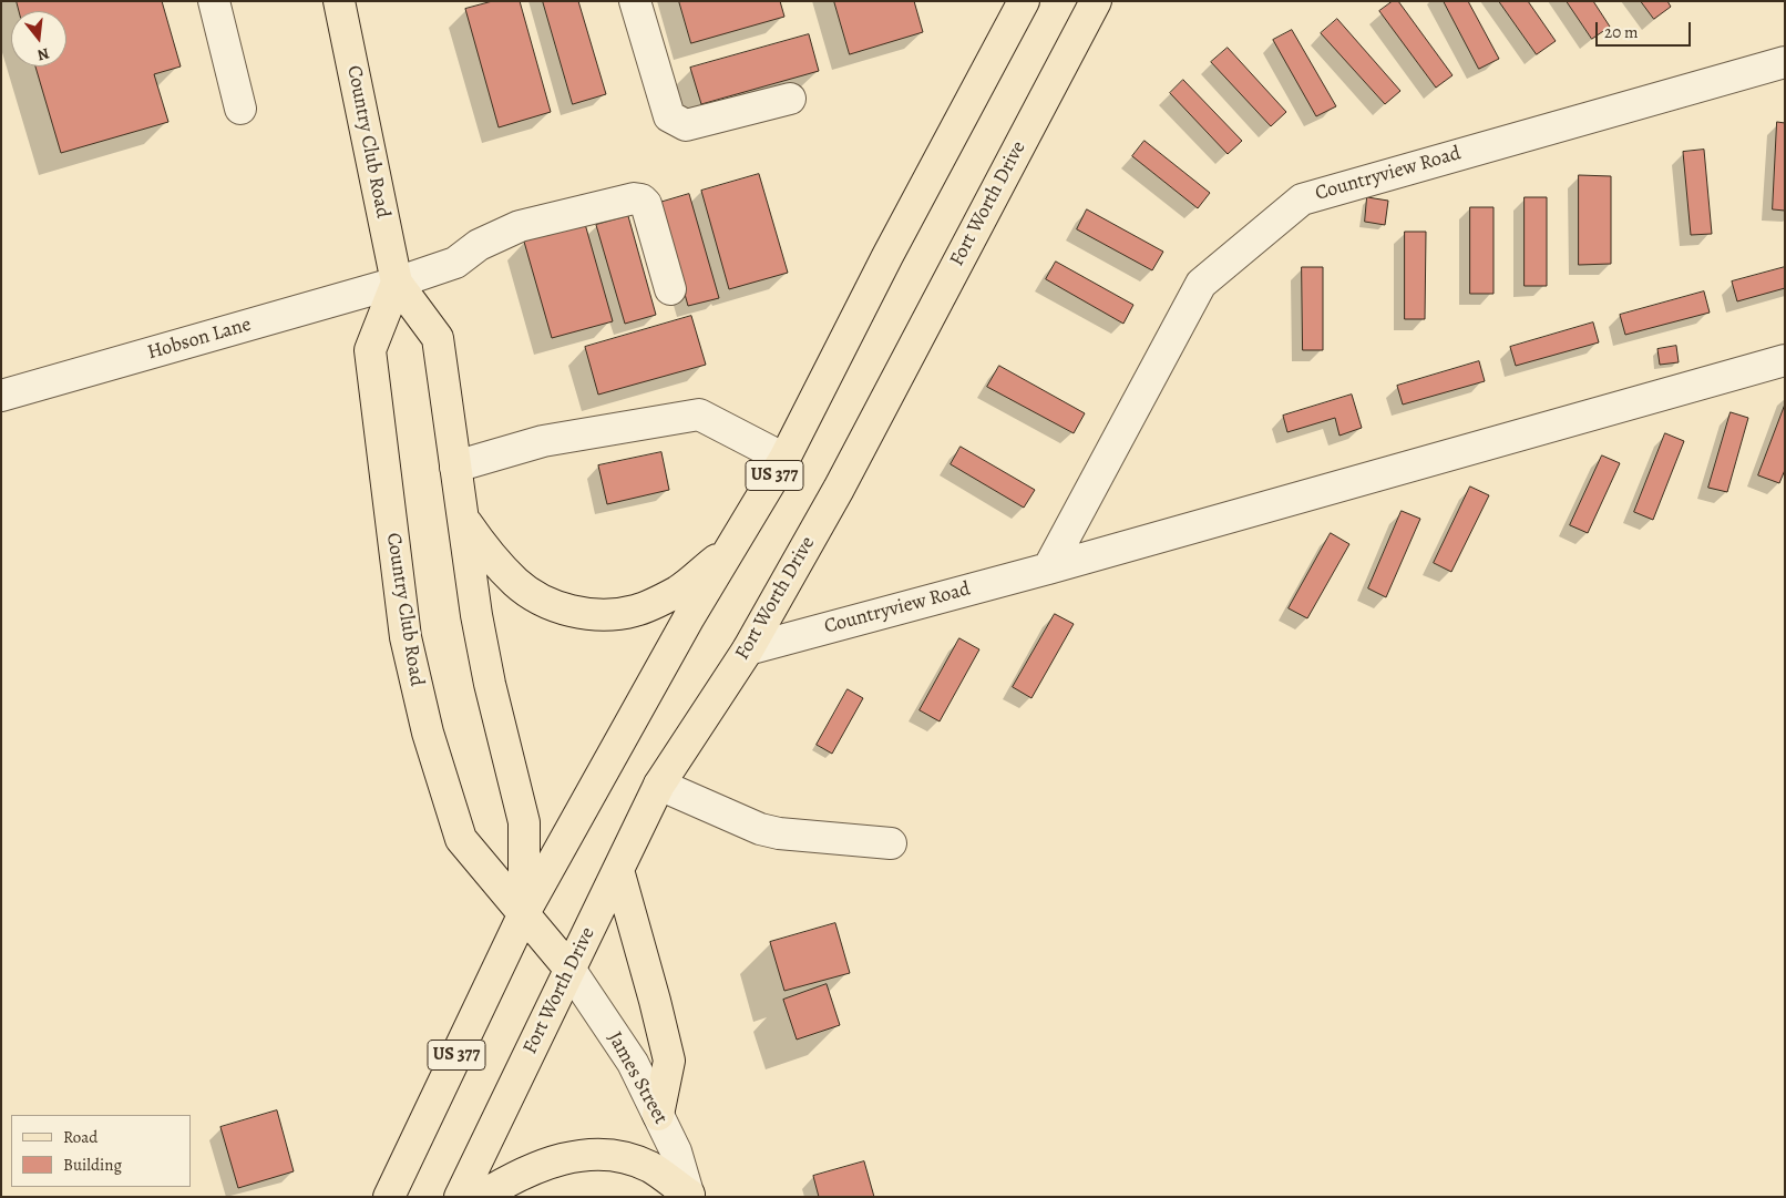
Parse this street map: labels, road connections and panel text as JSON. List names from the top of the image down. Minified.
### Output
{"streets":{"main road":["Country Club Road","Fort Worth Drive","US 377"],"street":["Countryview Road","Hobson Lane","James Street"]},"crossings":[["Country Club Road","Fort Worth Drive"],["Country Club Road","Hobson Lane"],["Country Club Road","US 377"],["Country Club Road","James Street"],["Countryview Road","Fort Worth Drive"],["Fort Worth Drive","James Street"]],"legend":["Road","Building"],"scale_bar":"20 m","north":"bottom"}
